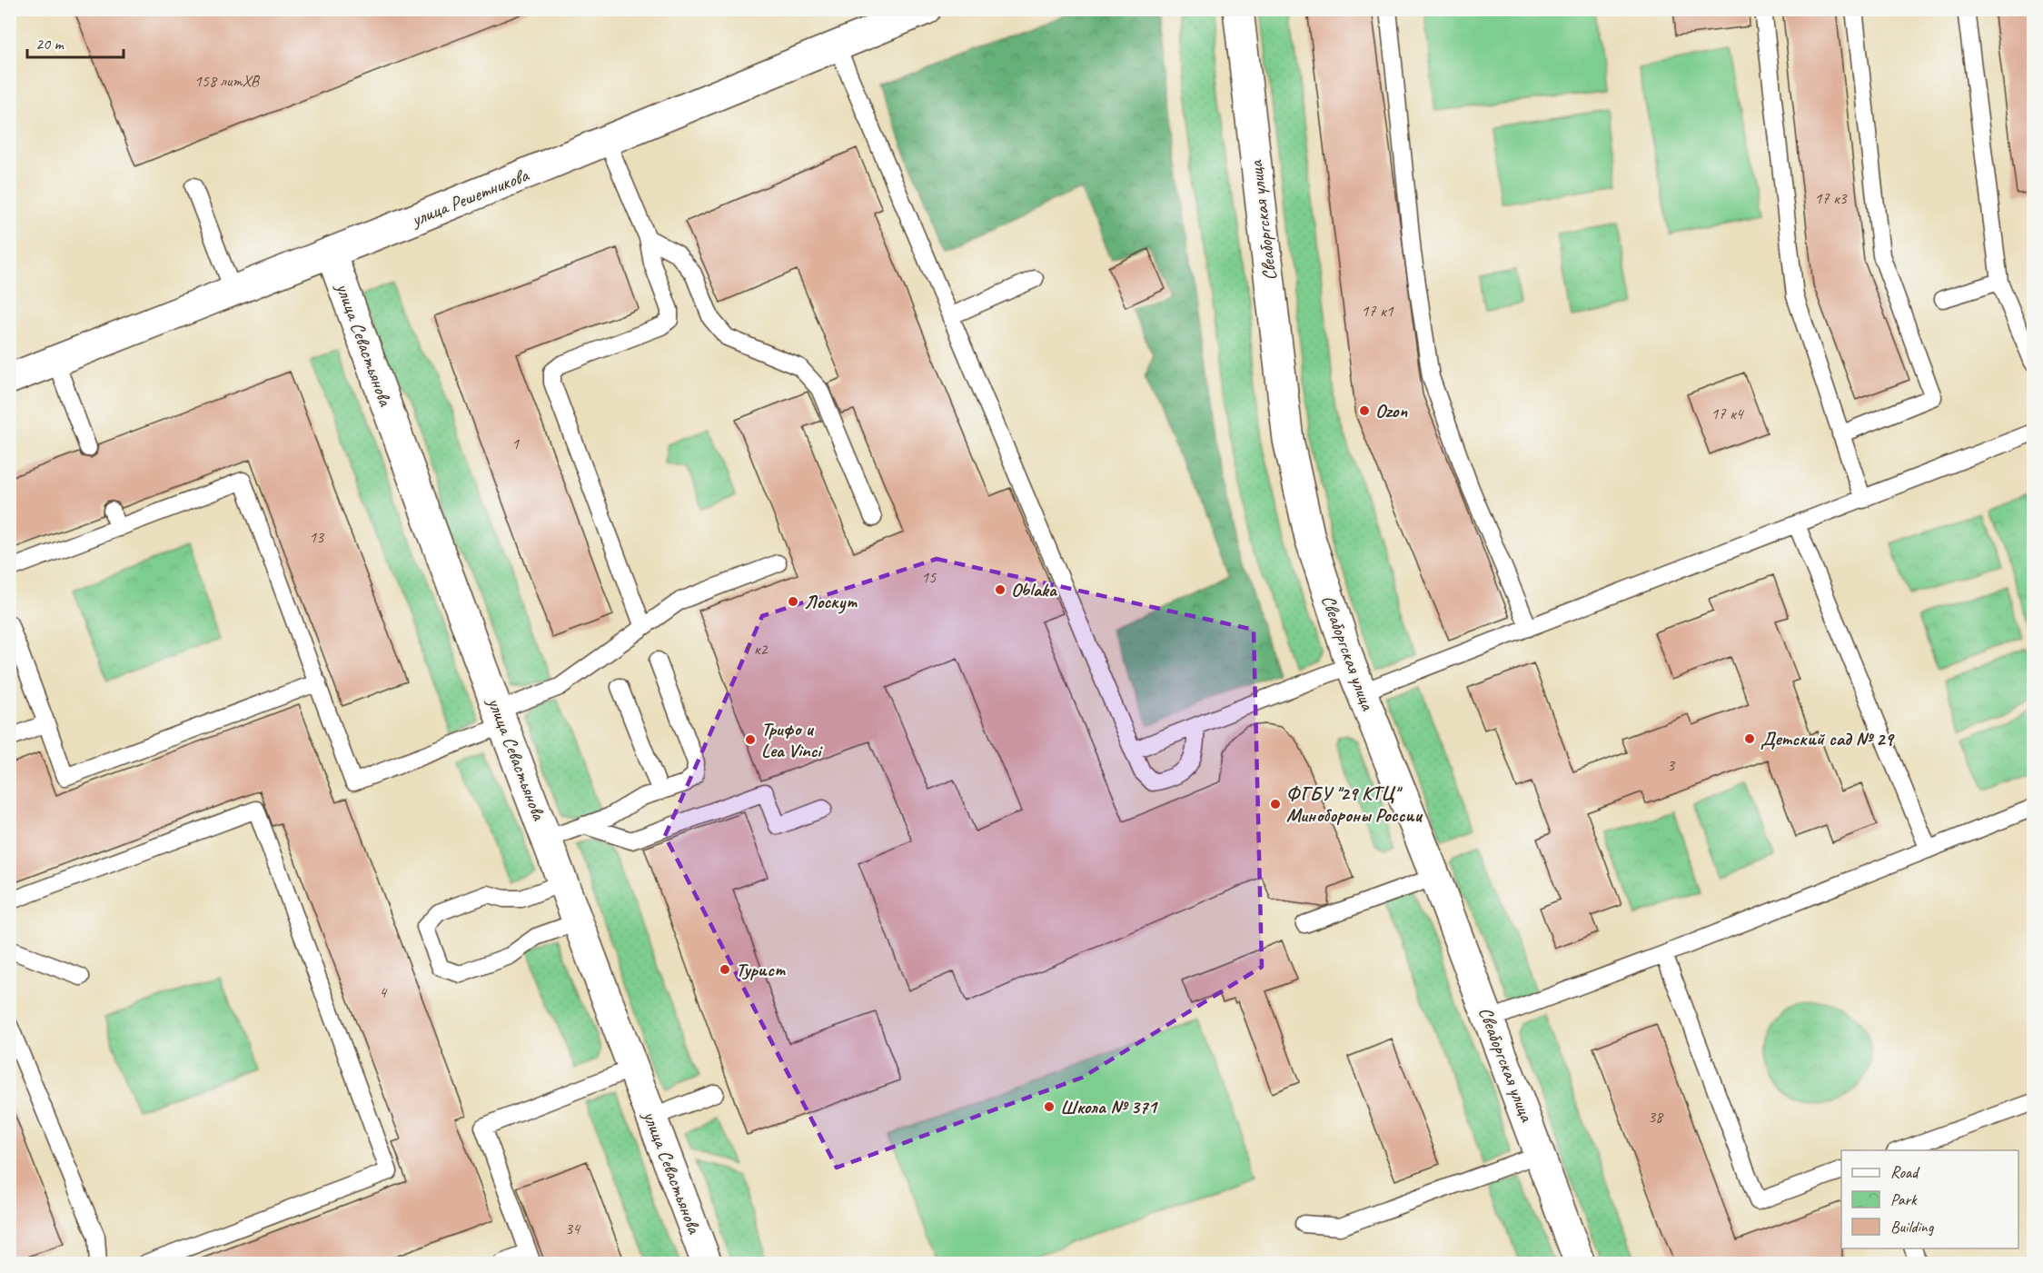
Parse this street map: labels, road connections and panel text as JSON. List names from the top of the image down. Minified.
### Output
{"streets":{"street":["улица Решетникова","Свеаборгская улица","улица Севастьянова"]},"crossings":[["улица Решетникова","улица Севастьянова"]],"places":["Ozon","Oblaka","Лоскут","Детский сад № 29","Трифо и Lea Vinci","ФГБУ \"29 КТЦ\" Минобороны России","Турист","Школа № 371"],"house_numbers":["158 литХВ","17 к3","17 к1","17 к4","1","13","15","1 к2","3","4","38","34"],"legend":["Road","Park","Building"],"scale_bar":"20 m"}
